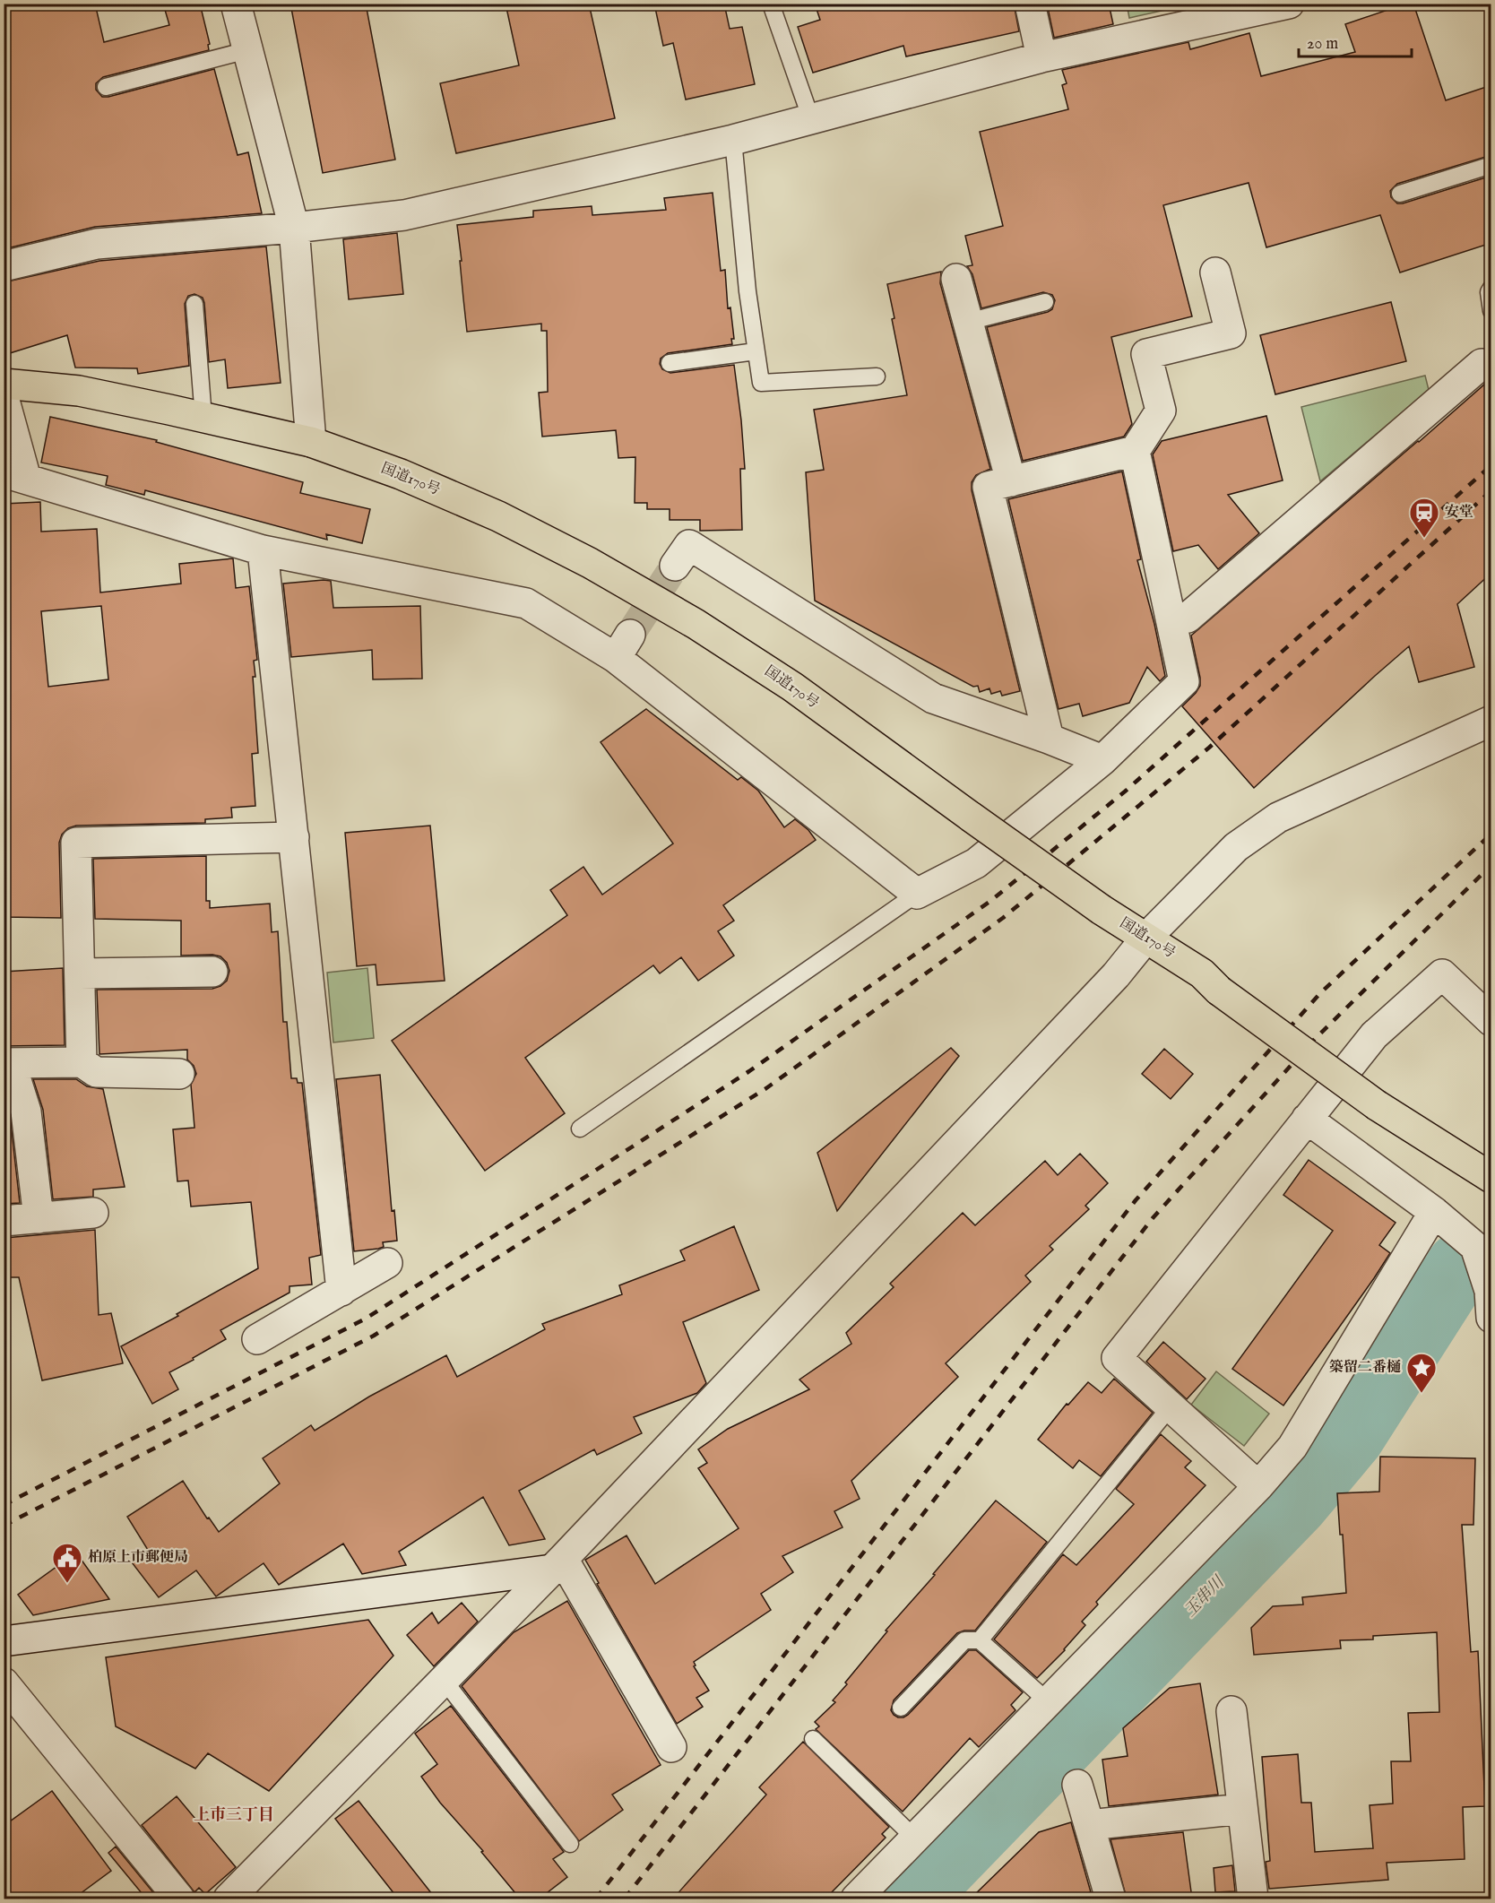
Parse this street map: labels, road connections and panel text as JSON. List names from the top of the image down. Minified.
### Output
{"streets":{"highway":["国道170号"]},"districts":["上市三丁目"],"water":["玉串川"],"places":{"station":["安堂"],"place":["築留二番樋"],"public building":["柏原上市郵便局"]},"scale_bar":"20 m"}
